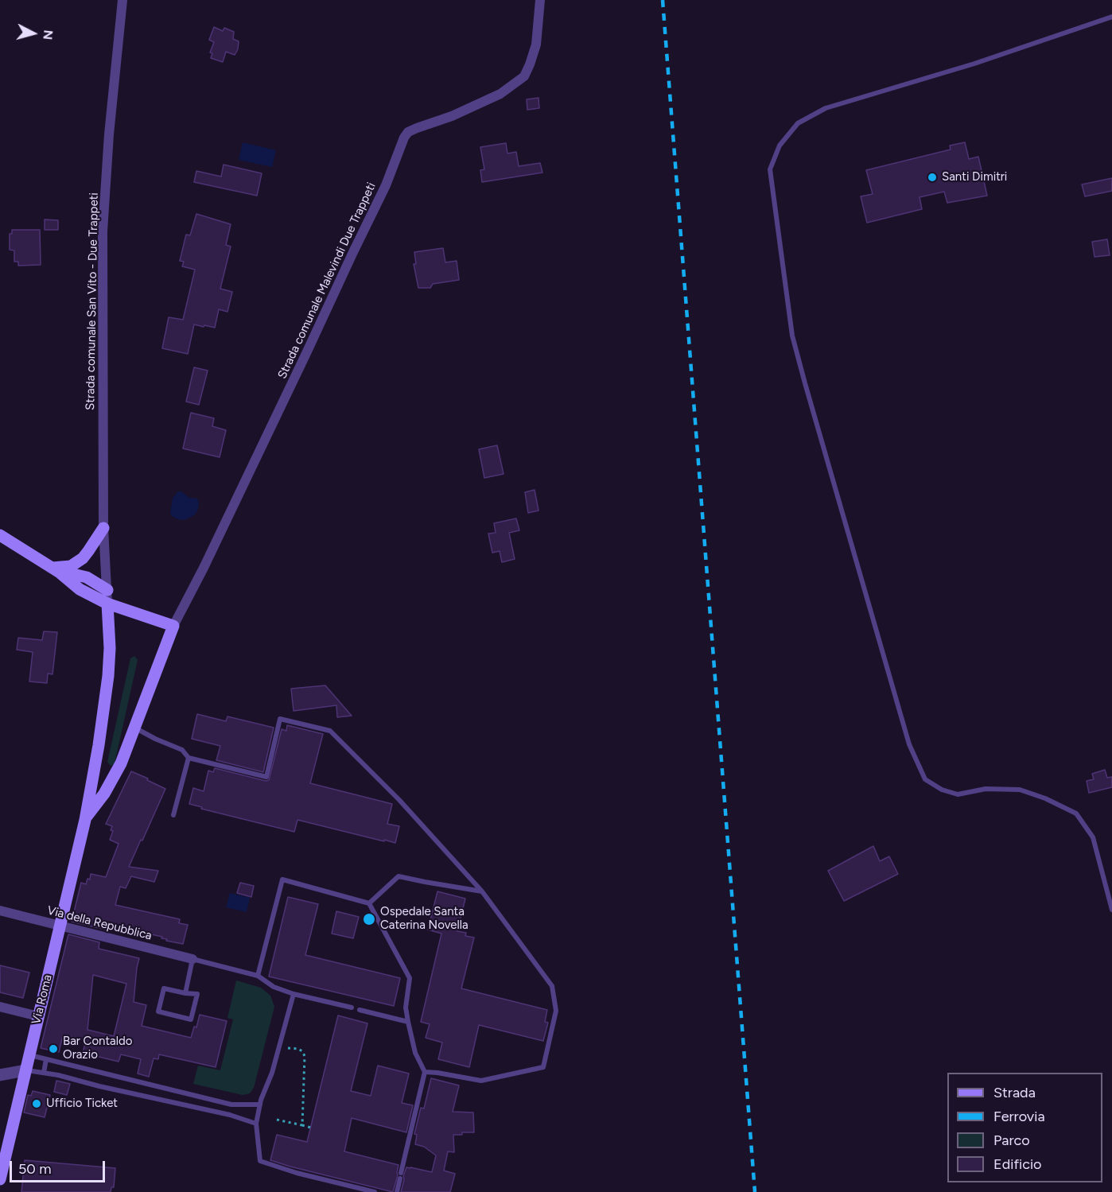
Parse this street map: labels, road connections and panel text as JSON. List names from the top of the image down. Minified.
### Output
{"streets":{"main road":["Via Roma"],"street":["Strada comunale Malevindi Due Trappeti","Strada comunale San Vito - Due Trappeti","Via della Repubblica"]},"crossings":[["Strada comunale San Vito - Due Trappeti","Via Roma"],["Via della Repubblica","Via Roma"]],"places":["Santi Dimitri","Ospedale Santa Caterina Novella","Bar Contaldo Orazio","Ufficio Ticket"],"legend":["Strada","Ferrovia","Parco","Edificio"],"scale_bar":"50 m","north":"right"}
